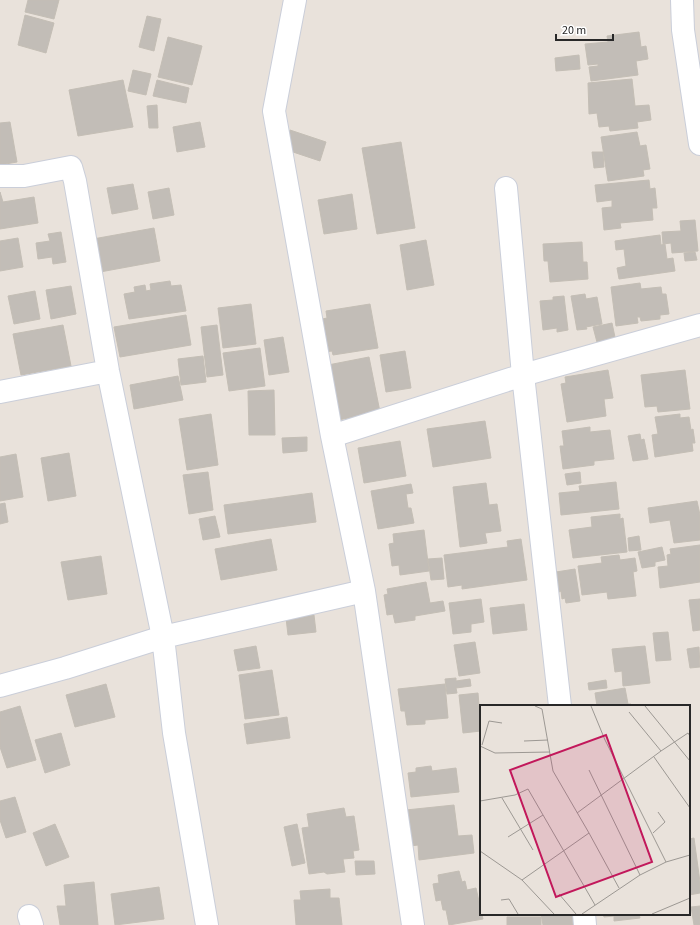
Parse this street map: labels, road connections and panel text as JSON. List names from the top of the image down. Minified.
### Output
{"scale_bar":"20 m"}
